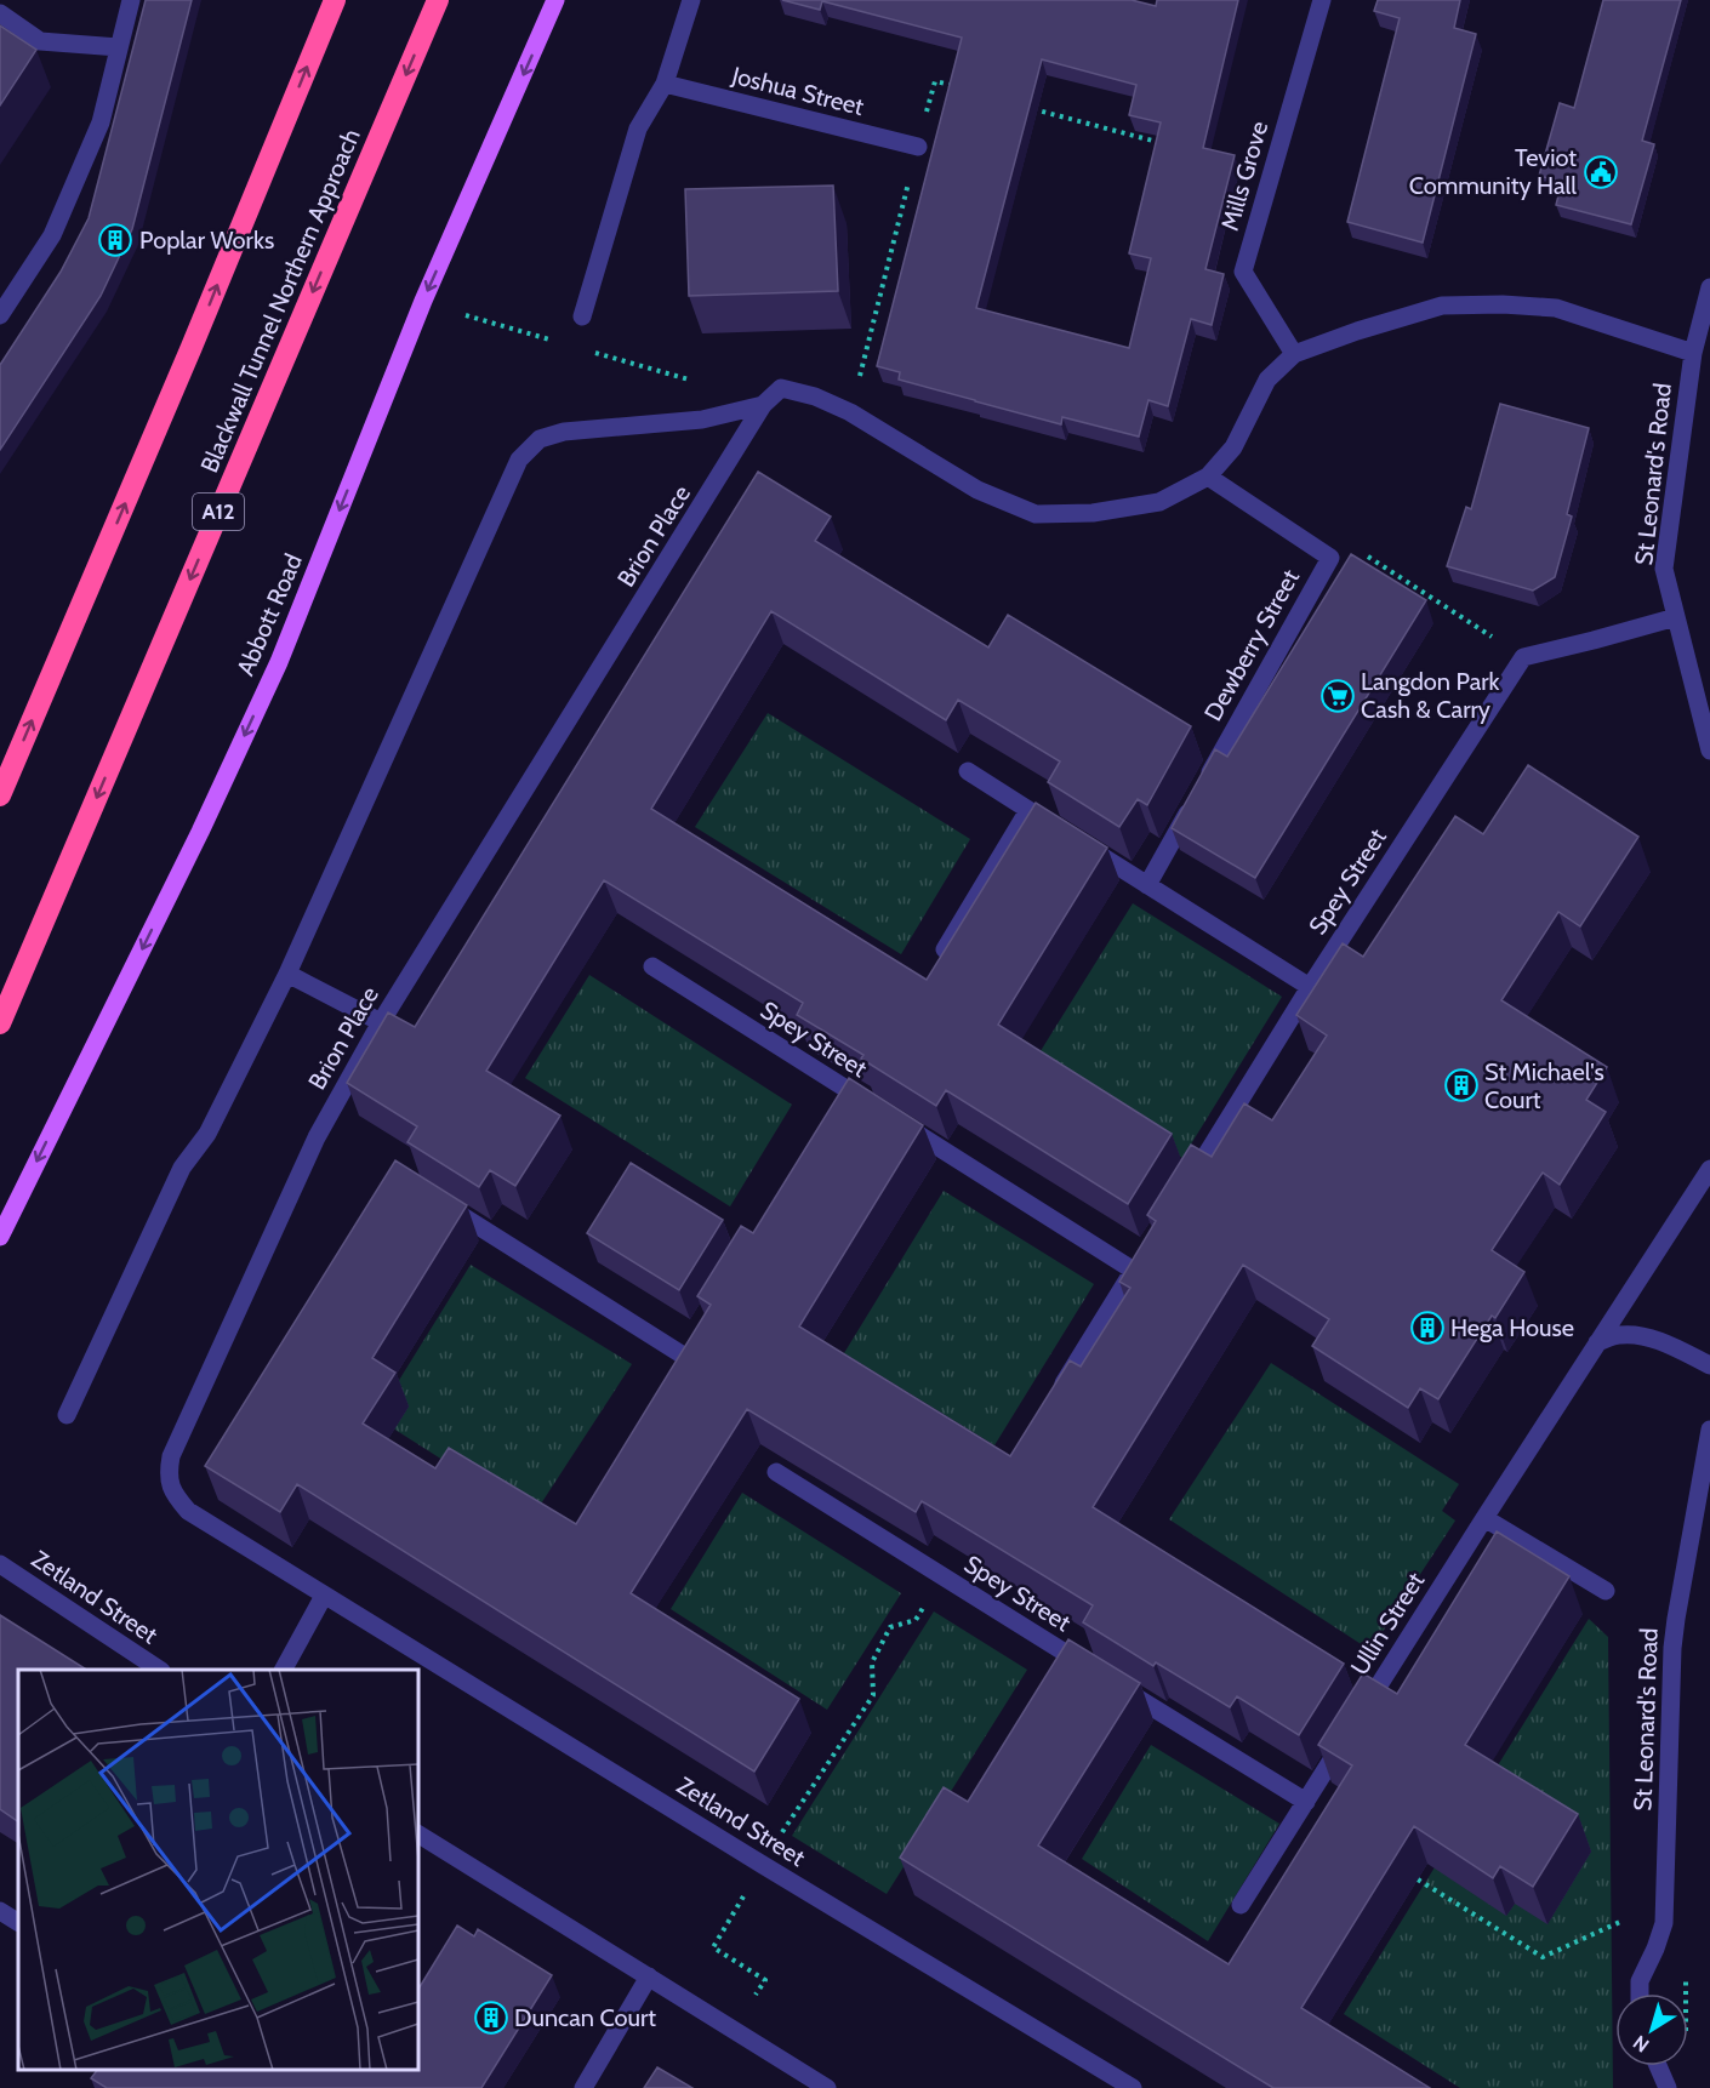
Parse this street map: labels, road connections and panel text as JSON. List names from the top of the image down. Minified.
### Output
{"streets":{"highway":["Blackwall Tunnel Northern Approach","A12"],"main road":["Abbott Road"],"street":["Joshua Street","Mills Grove","St Leonard's Road","Brion Place","Dewberry Street","Spey Street","Zetland Street","Ullin Street"]},"crossings":[["Brion Place","Zetland Street"],["Spey Street","Ullin Street"]],"one_way":["Abbott Road"],"places":{"public building":["Teviot Community Hall"],"building":["Poplar Works","St Michael's Court","Hega House","Duncan Court"],"supermarket":["Langdon Park Cash & Carry"]},"north":"bottom left"}
